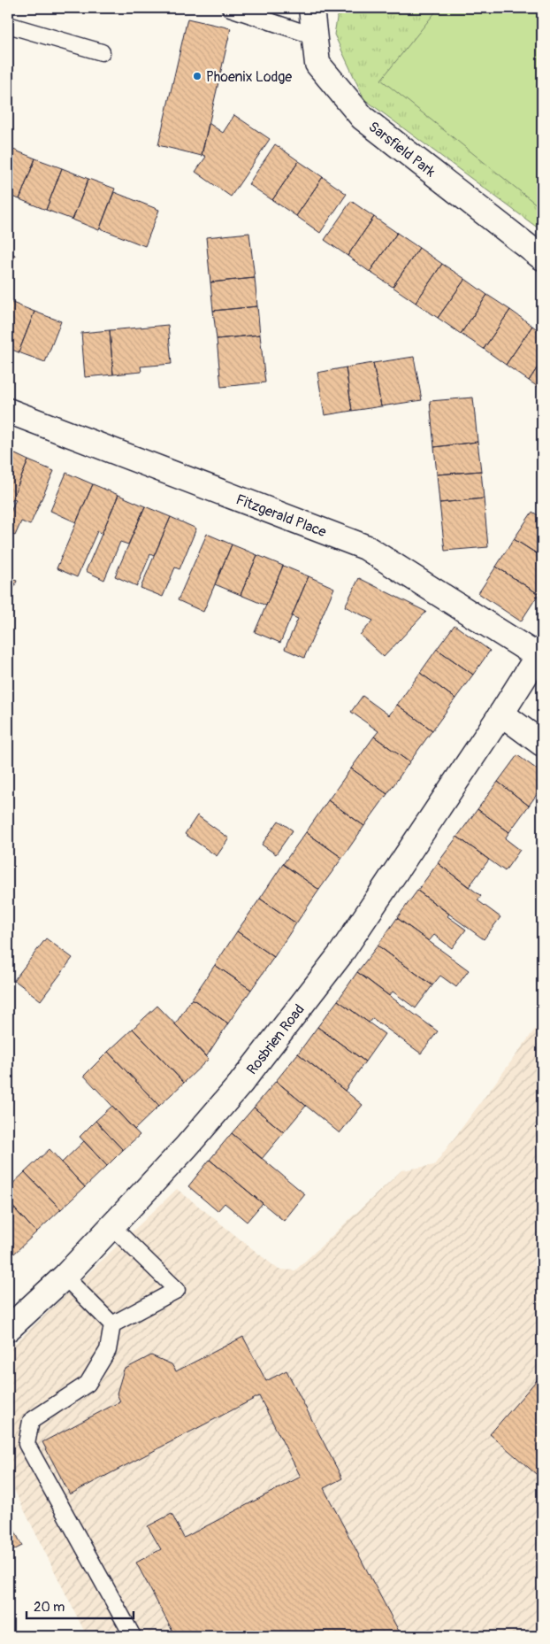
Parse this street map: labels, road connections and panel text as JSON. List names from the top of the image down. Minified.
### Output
{"streets":{"street":["Sarsfield Park","Fitzgerald Place","Rosbrien Road"]},"crossings":[["Fitzgerald Place","Rosbrien Road"]],"places":["Phoenix Lodge"],"scale_bar":"20 m"}
